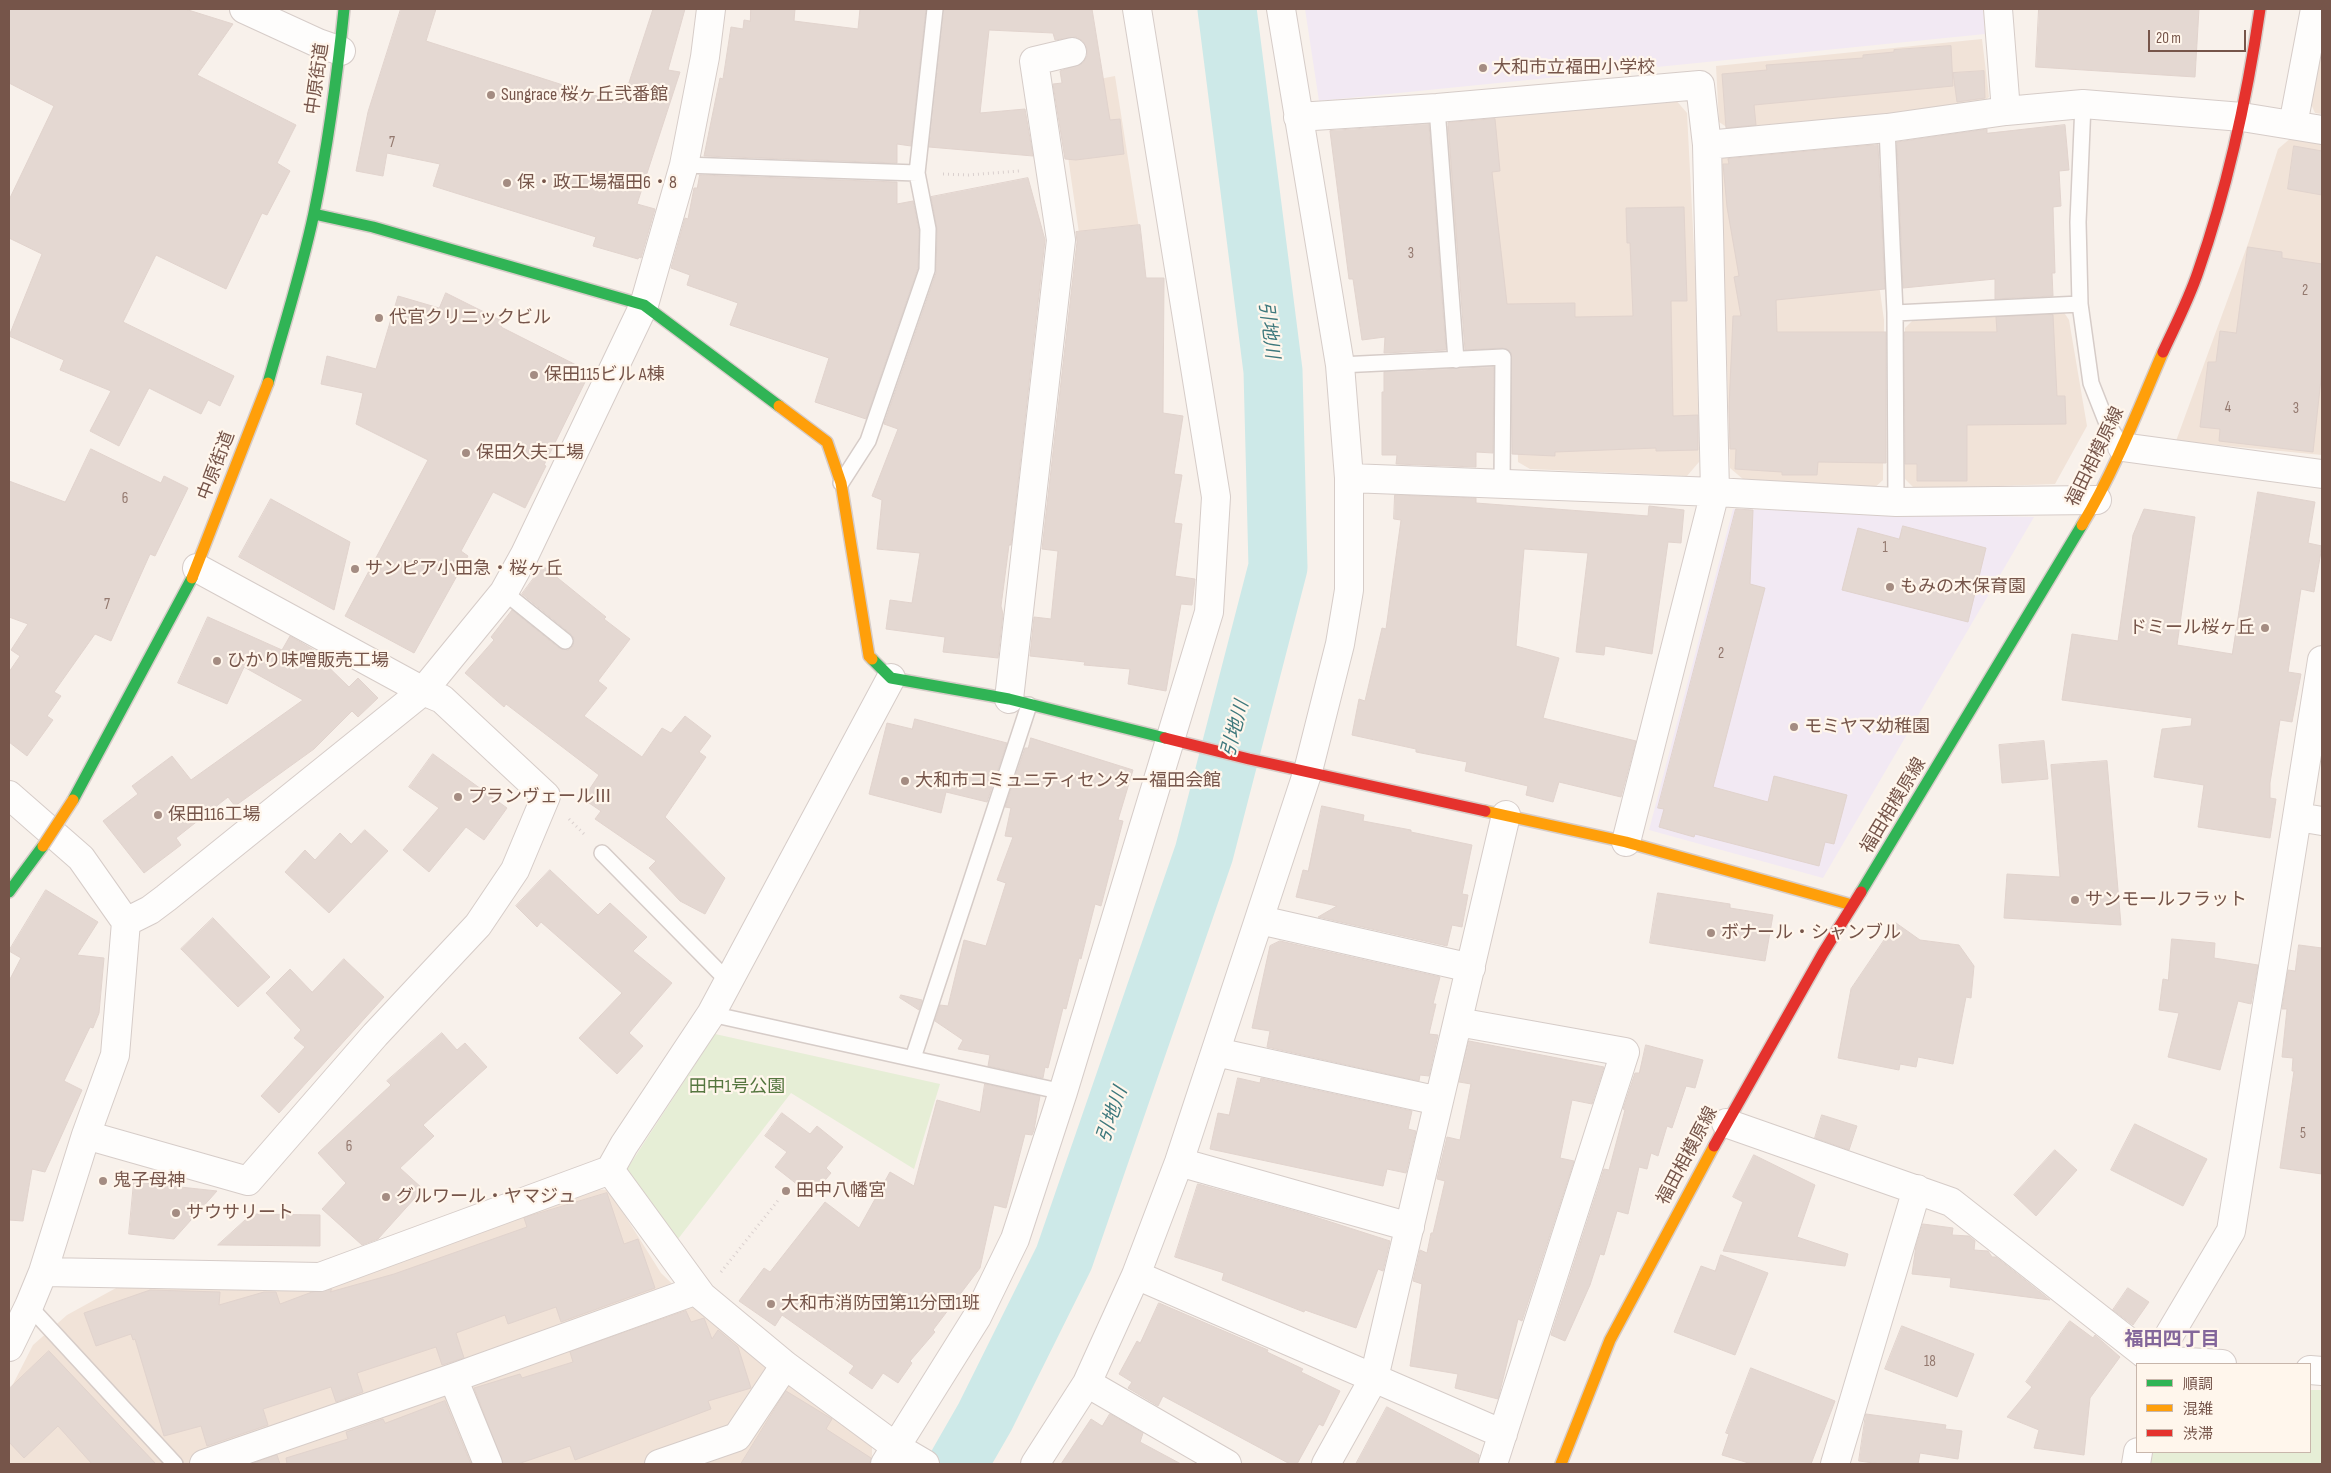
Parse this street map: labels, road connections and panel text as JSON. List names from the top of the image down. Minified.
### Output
{"streets":{"street":["中原街道","福田相模原線"]},"districts":["福田四丁目"],"water":["引地川"],"parks":["田中1号公園"],"places":["大和市立福田小学校","Sungrace 桜ヶ丘弐番館","保・政工場福田6・8","代官クリニックビル","保田115ビル A棟","保田久夫工場","サンピア小田急・桜ヶ丘","もみの木保育園","ドミール桜ヶ丘","ひかり味噌販売工場","モミヤマ幼稚園","大和市コミュニティセンター福田会館","プランヴェールⅢ","保田116工場","サンモールフラット","ボナール・シャンブル","鬼子母神","田中八幡宮","グルワール・ヤマジュ","サウサリート","大和市消防団第11分団1班"],"house_numbers":["7","3","2","4","3","6","1","7","2","5","6","18"],"legend":["順調","混雑","渋滞"],"scale_bar":"20 m"}
